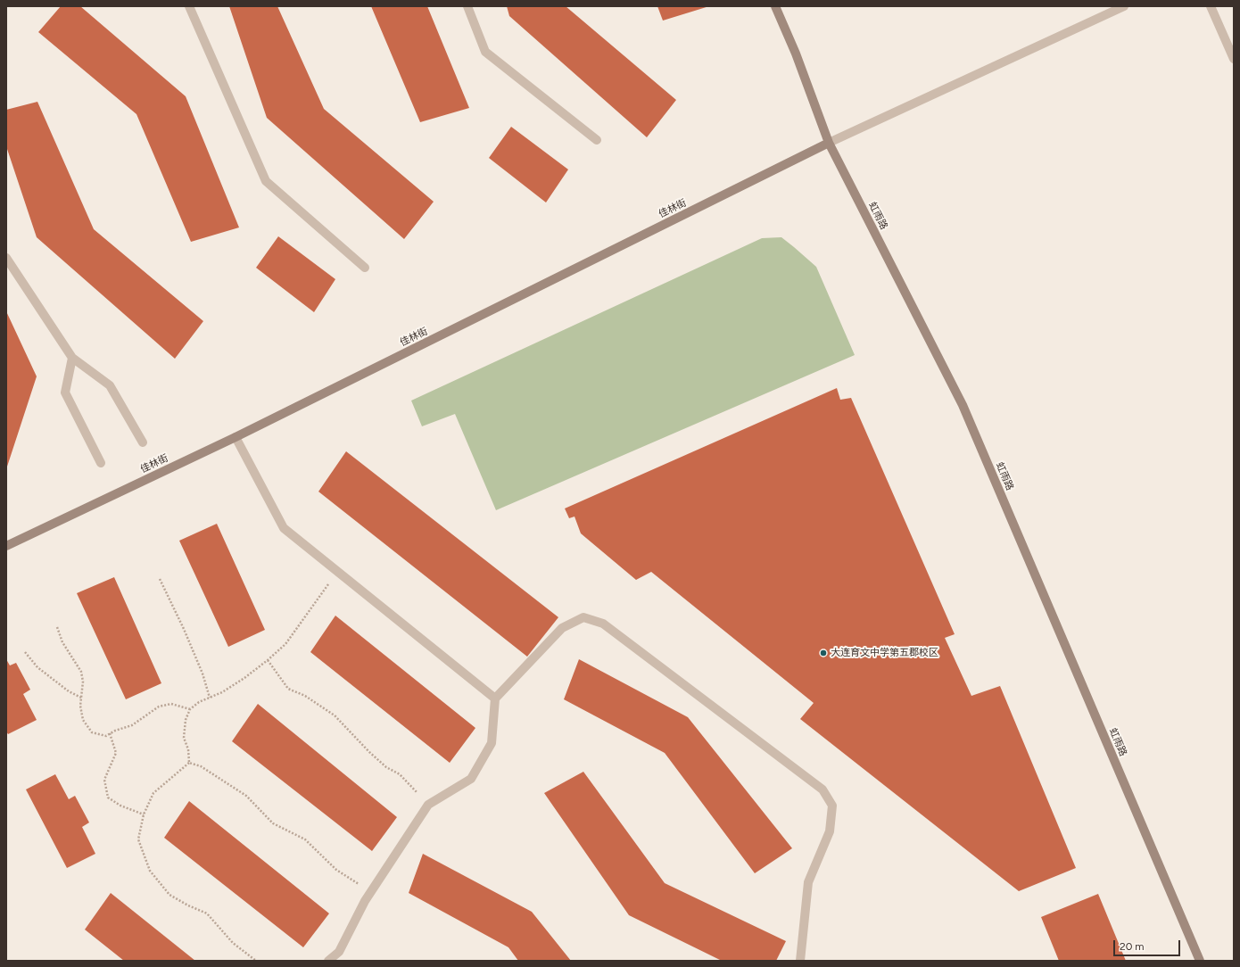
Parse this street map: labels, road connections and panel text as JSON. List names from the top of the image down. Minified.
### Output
{"streets":{"street":["佳林街","虹雨路"]},"crossings":[["佳林街","虹雨路"]],"places":["大连育文中学第五郡校区"],"scale_bar":"20 m"}
